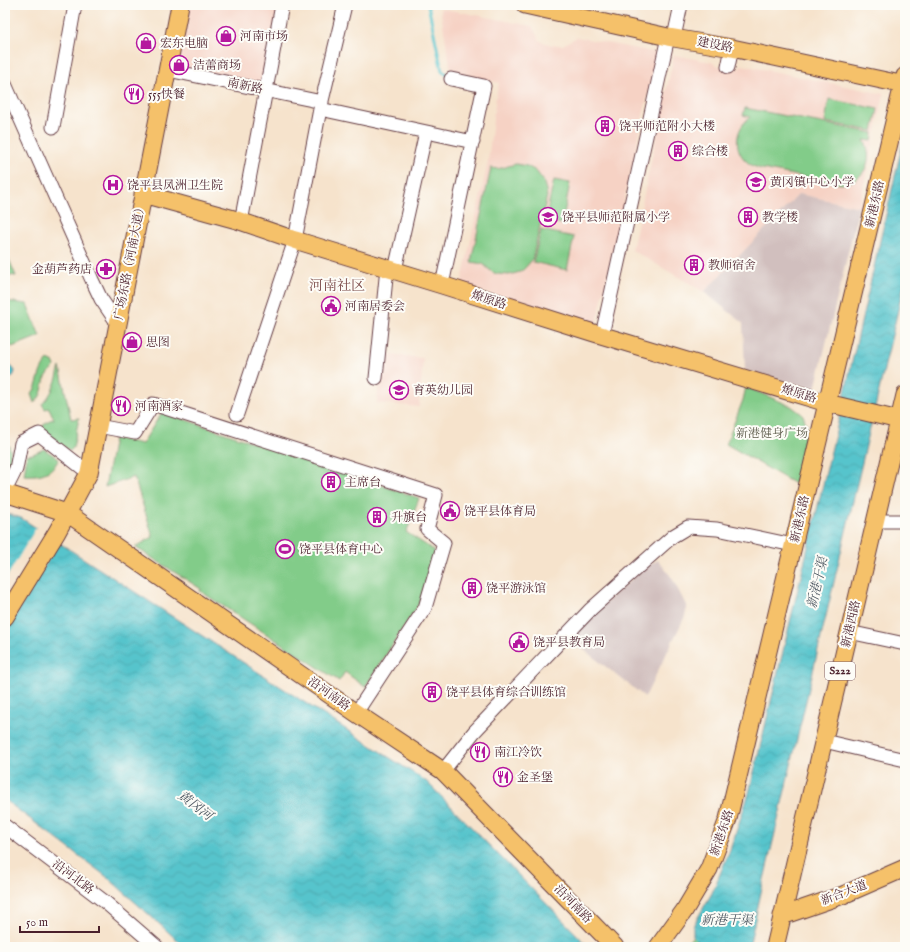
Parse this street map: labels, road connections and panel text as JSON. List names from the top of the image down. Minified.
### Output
{"streets":{"main road":["建设路","新港东路","广场东路（河南大道）","燎原路","新港西路","S222","沿河南路","新合大道"],"street":["南新路","沿河北路"]},"crossings":[["建设路","新港东路"],["南新路","广场东路（河南大道）"],["新港东路","燎原路"],["广场东路（河南大道）","燎原路"],["广场东路（河南大道）","沿河南路"],["燎原路","新港西路"],["新港西路","新合大道"]],"districts":["河南社区"],"water":["新港干渠","黄冈河"],"parks":["新港健身广场"],"places":{"shop":["河南市场","宏东电脑","洁蕾商场","思图"],"restaurant":["555快餐","河南酒家","南江冷饮","金圣堡"],"building":["饶平师范附小大楼","综合楼","教学楼","教师宿舍","主席台","升旗台","饶平游泳馆","饶平县体育综合训练馆"],"school or university":["黄冈镇中心小学","饶平县师范附属小学","育英幼儿园"],"hospital":["饶平县凤洲卫生院"],"pharmacy":["金葫芦药店"],"public building":["河南居委会","饶平县体育局","饶平县教育局"],"sports":["饶平县体育中心"]},"scale_bar":"50 m"}
